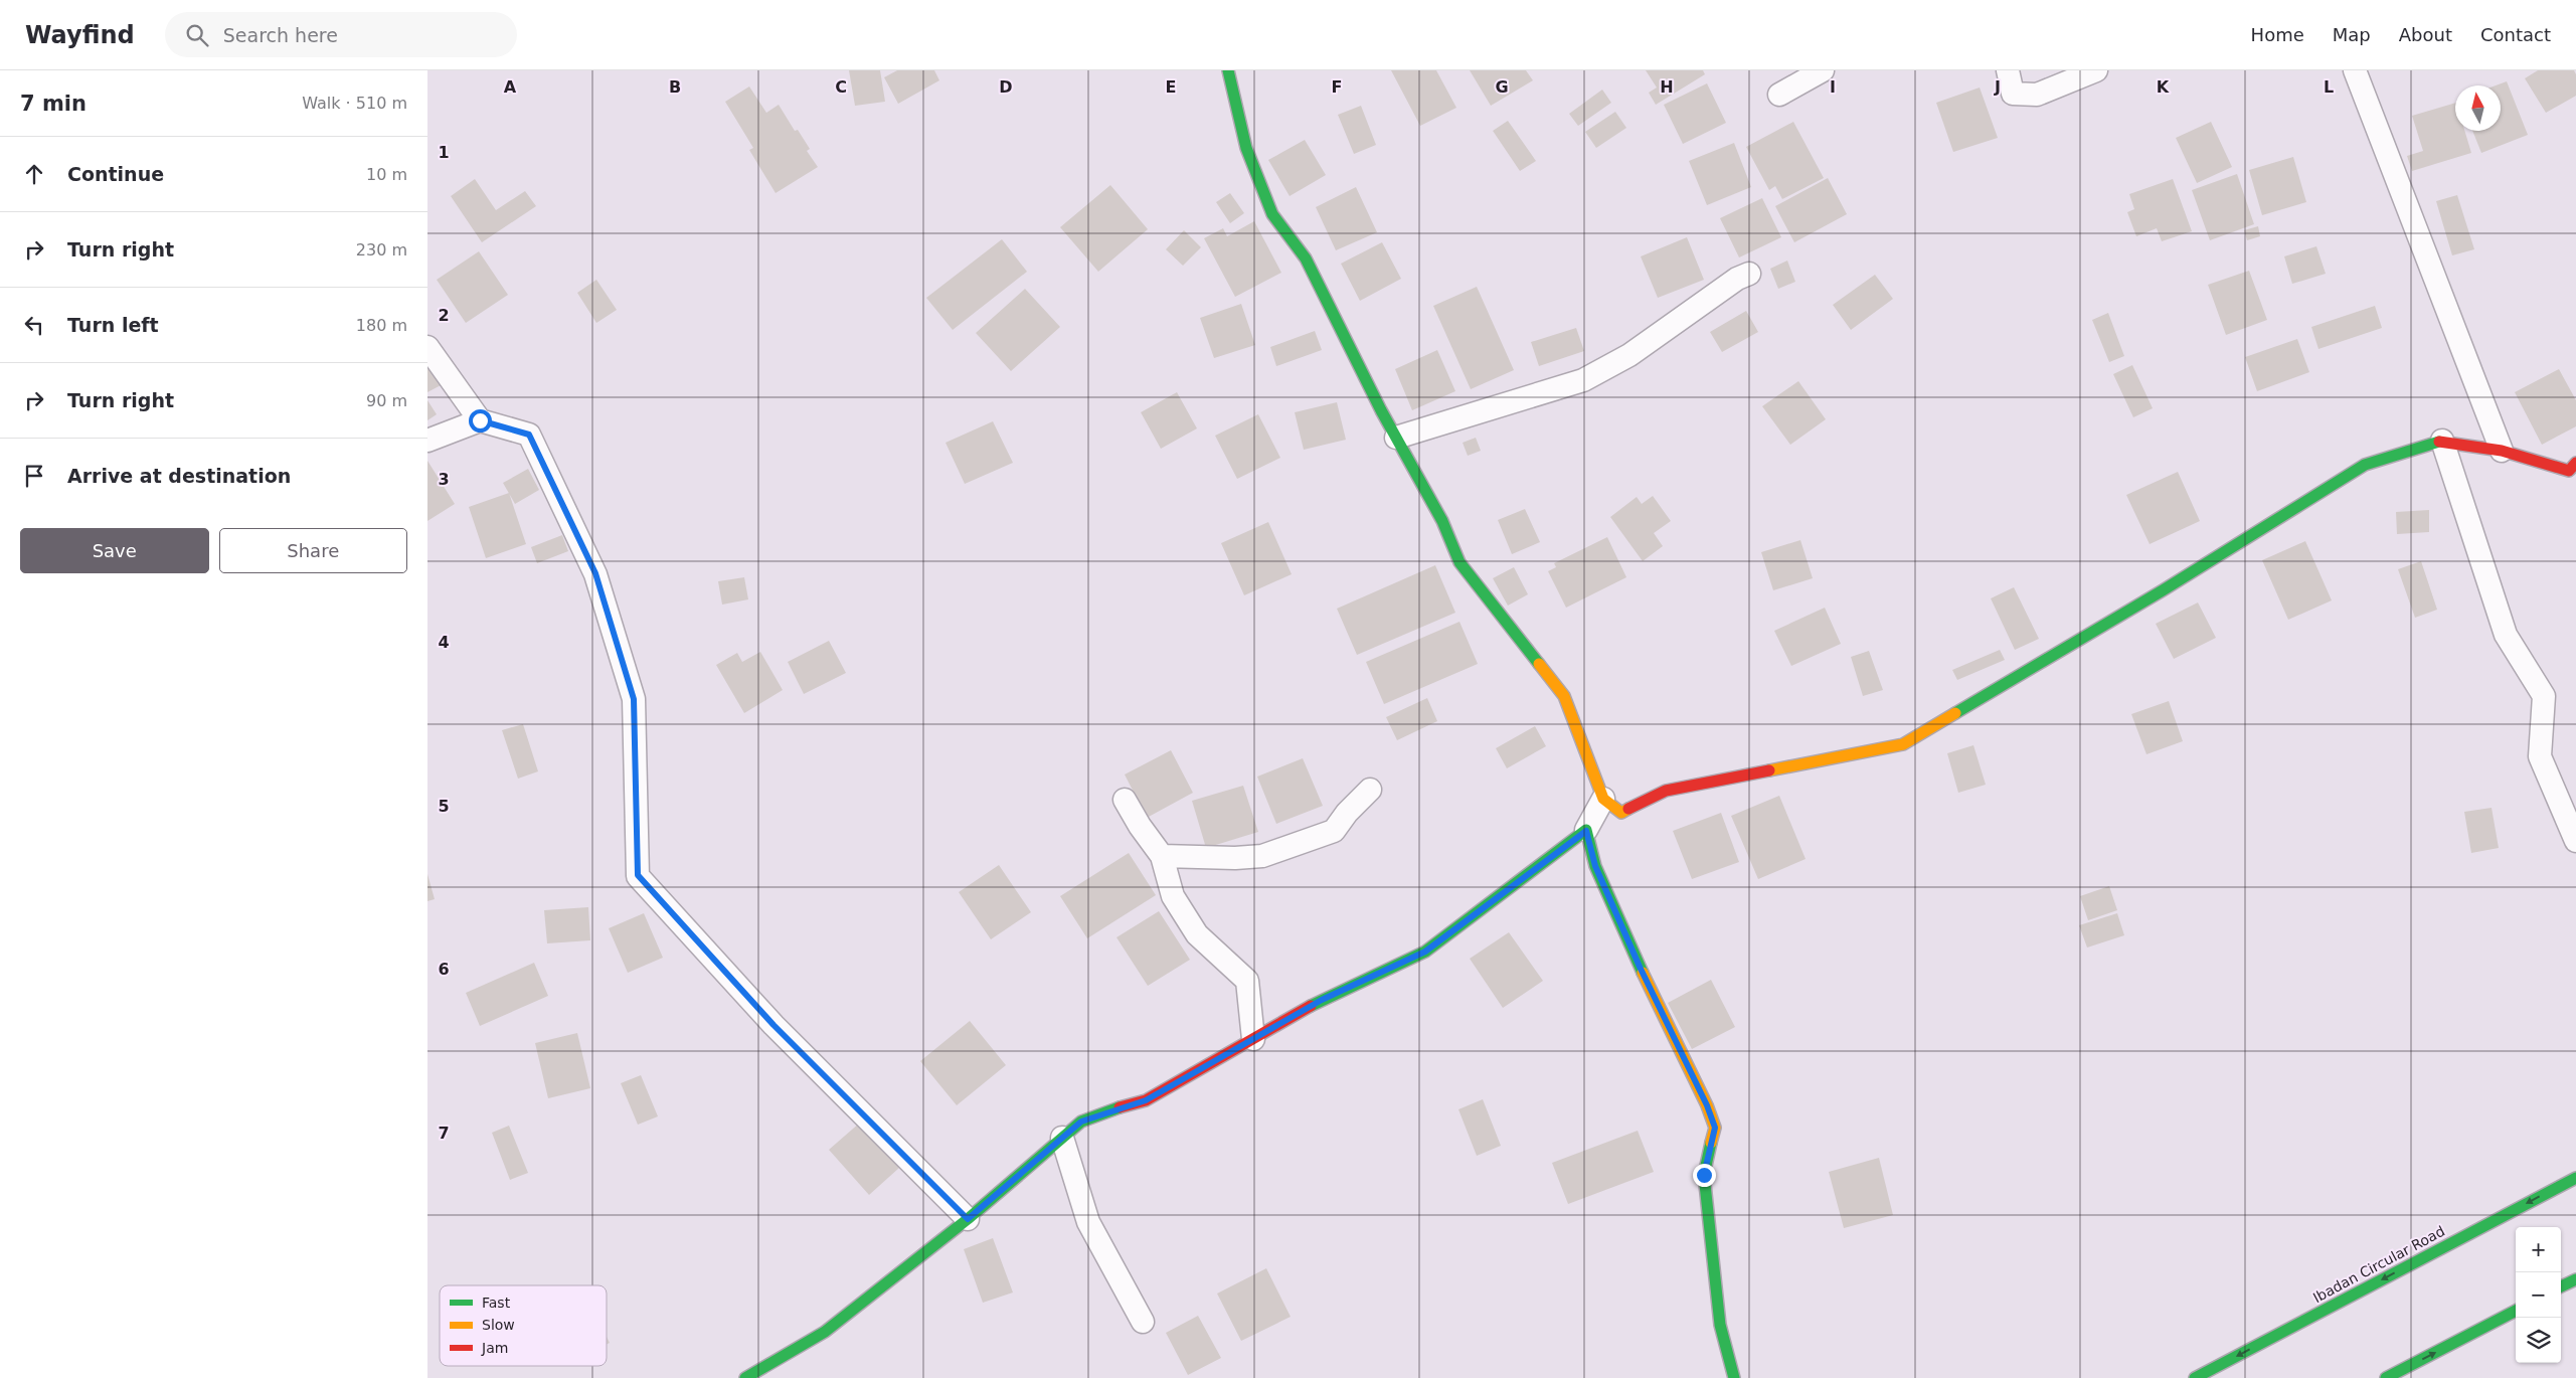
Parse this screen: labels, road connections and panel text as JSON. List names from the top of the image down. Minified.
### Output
{"streets":{"main road":["Ibadan Circular Road"]},"legend":["Fast","Slow","Jam"],"north":"top","page":{"header":"Wayfind","search":"Search here","nav":["Home","Map","About","Contact"],"heading":["7 min","Walk · 510 m"],"list":[["Continue","10 m"],["Turn right","230 m"],["Turn left","180 m"],["Turn right","90 m"],"Arrive at destination"],"buttons":["Save","Share"],"map_buttons":["+","−"]},"grid":{"columns":["A","B","C","D","E","F","G","H","I","J","K","L"],"rows":["1","2","3","4","5","6","7"]}}
